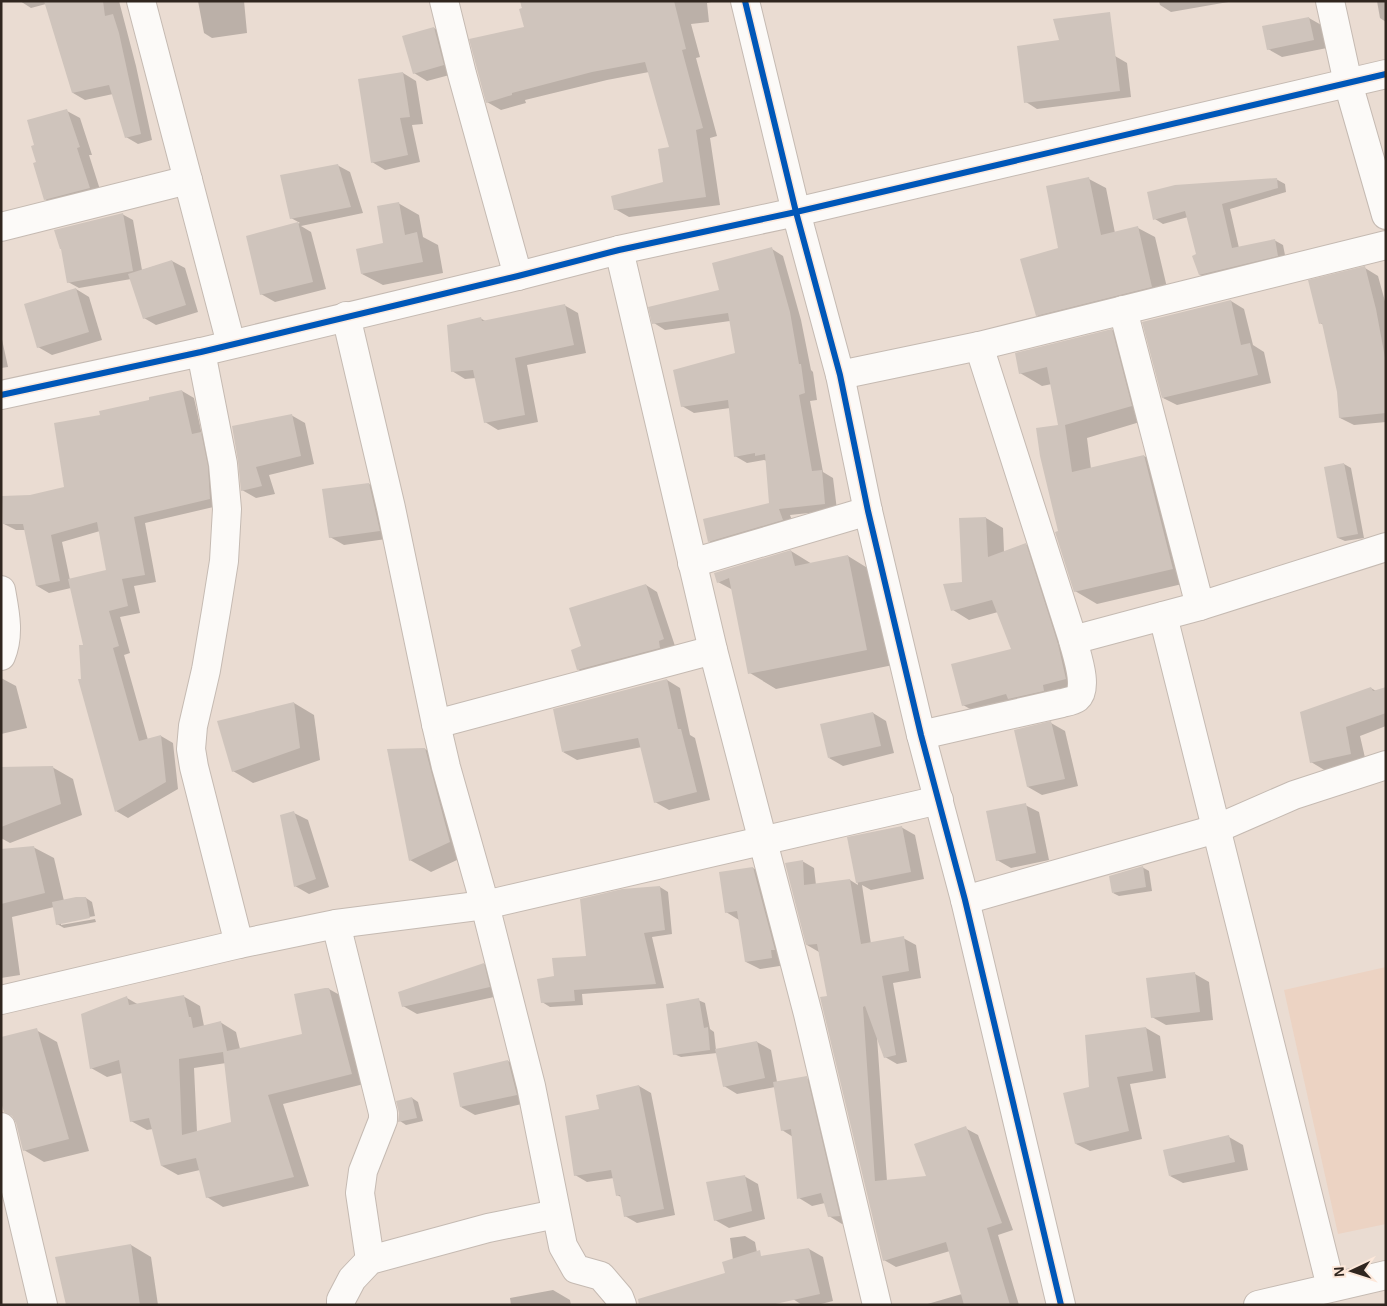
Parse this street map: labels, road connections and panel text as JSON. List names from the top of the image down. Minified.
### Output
{"north":"left"}
